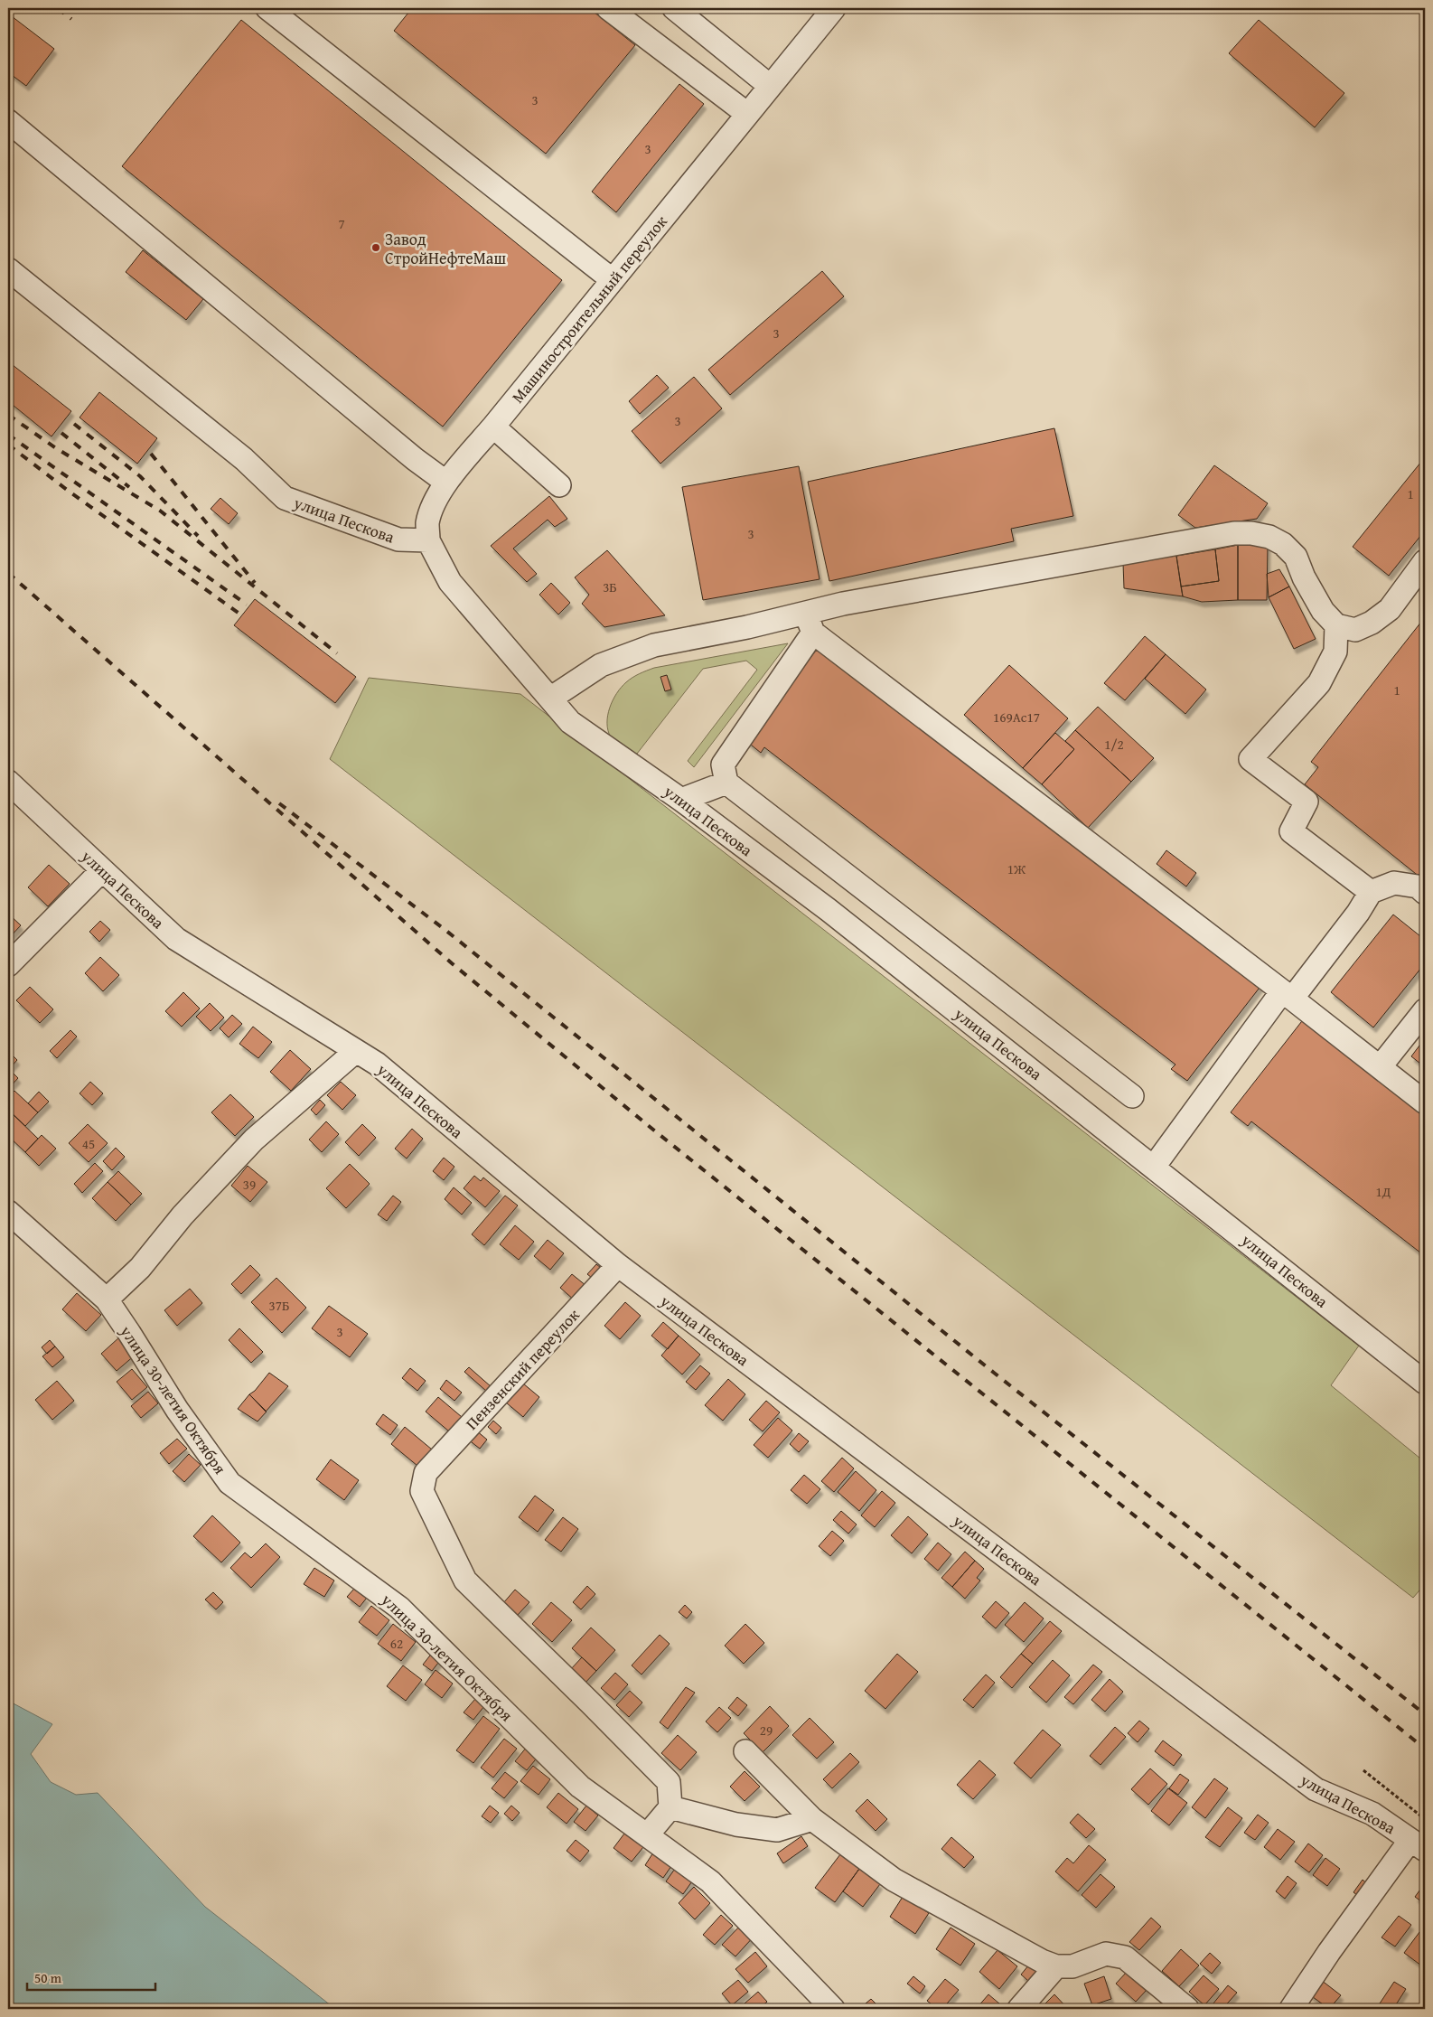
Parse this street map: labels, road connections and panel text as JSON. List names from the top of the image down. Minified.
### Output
{"streets":{"street":["Машиностроительный переулок","улица Пескова","Пензенский переулок","улица 30-летия Октября"]},"crossings":[["Машиностроительный переулок","улица Пескова"],["улица Пескова","Пензенский переулок"]],"places":["Завод СтройНефтеМаш"],"house_numbers":["3","3","7","3","3","1","3","3Б","1","169Ас17","1/2","1Ж","45","39","1Д","37Б","3","62","29"],"scale_bar":"50 m"}
